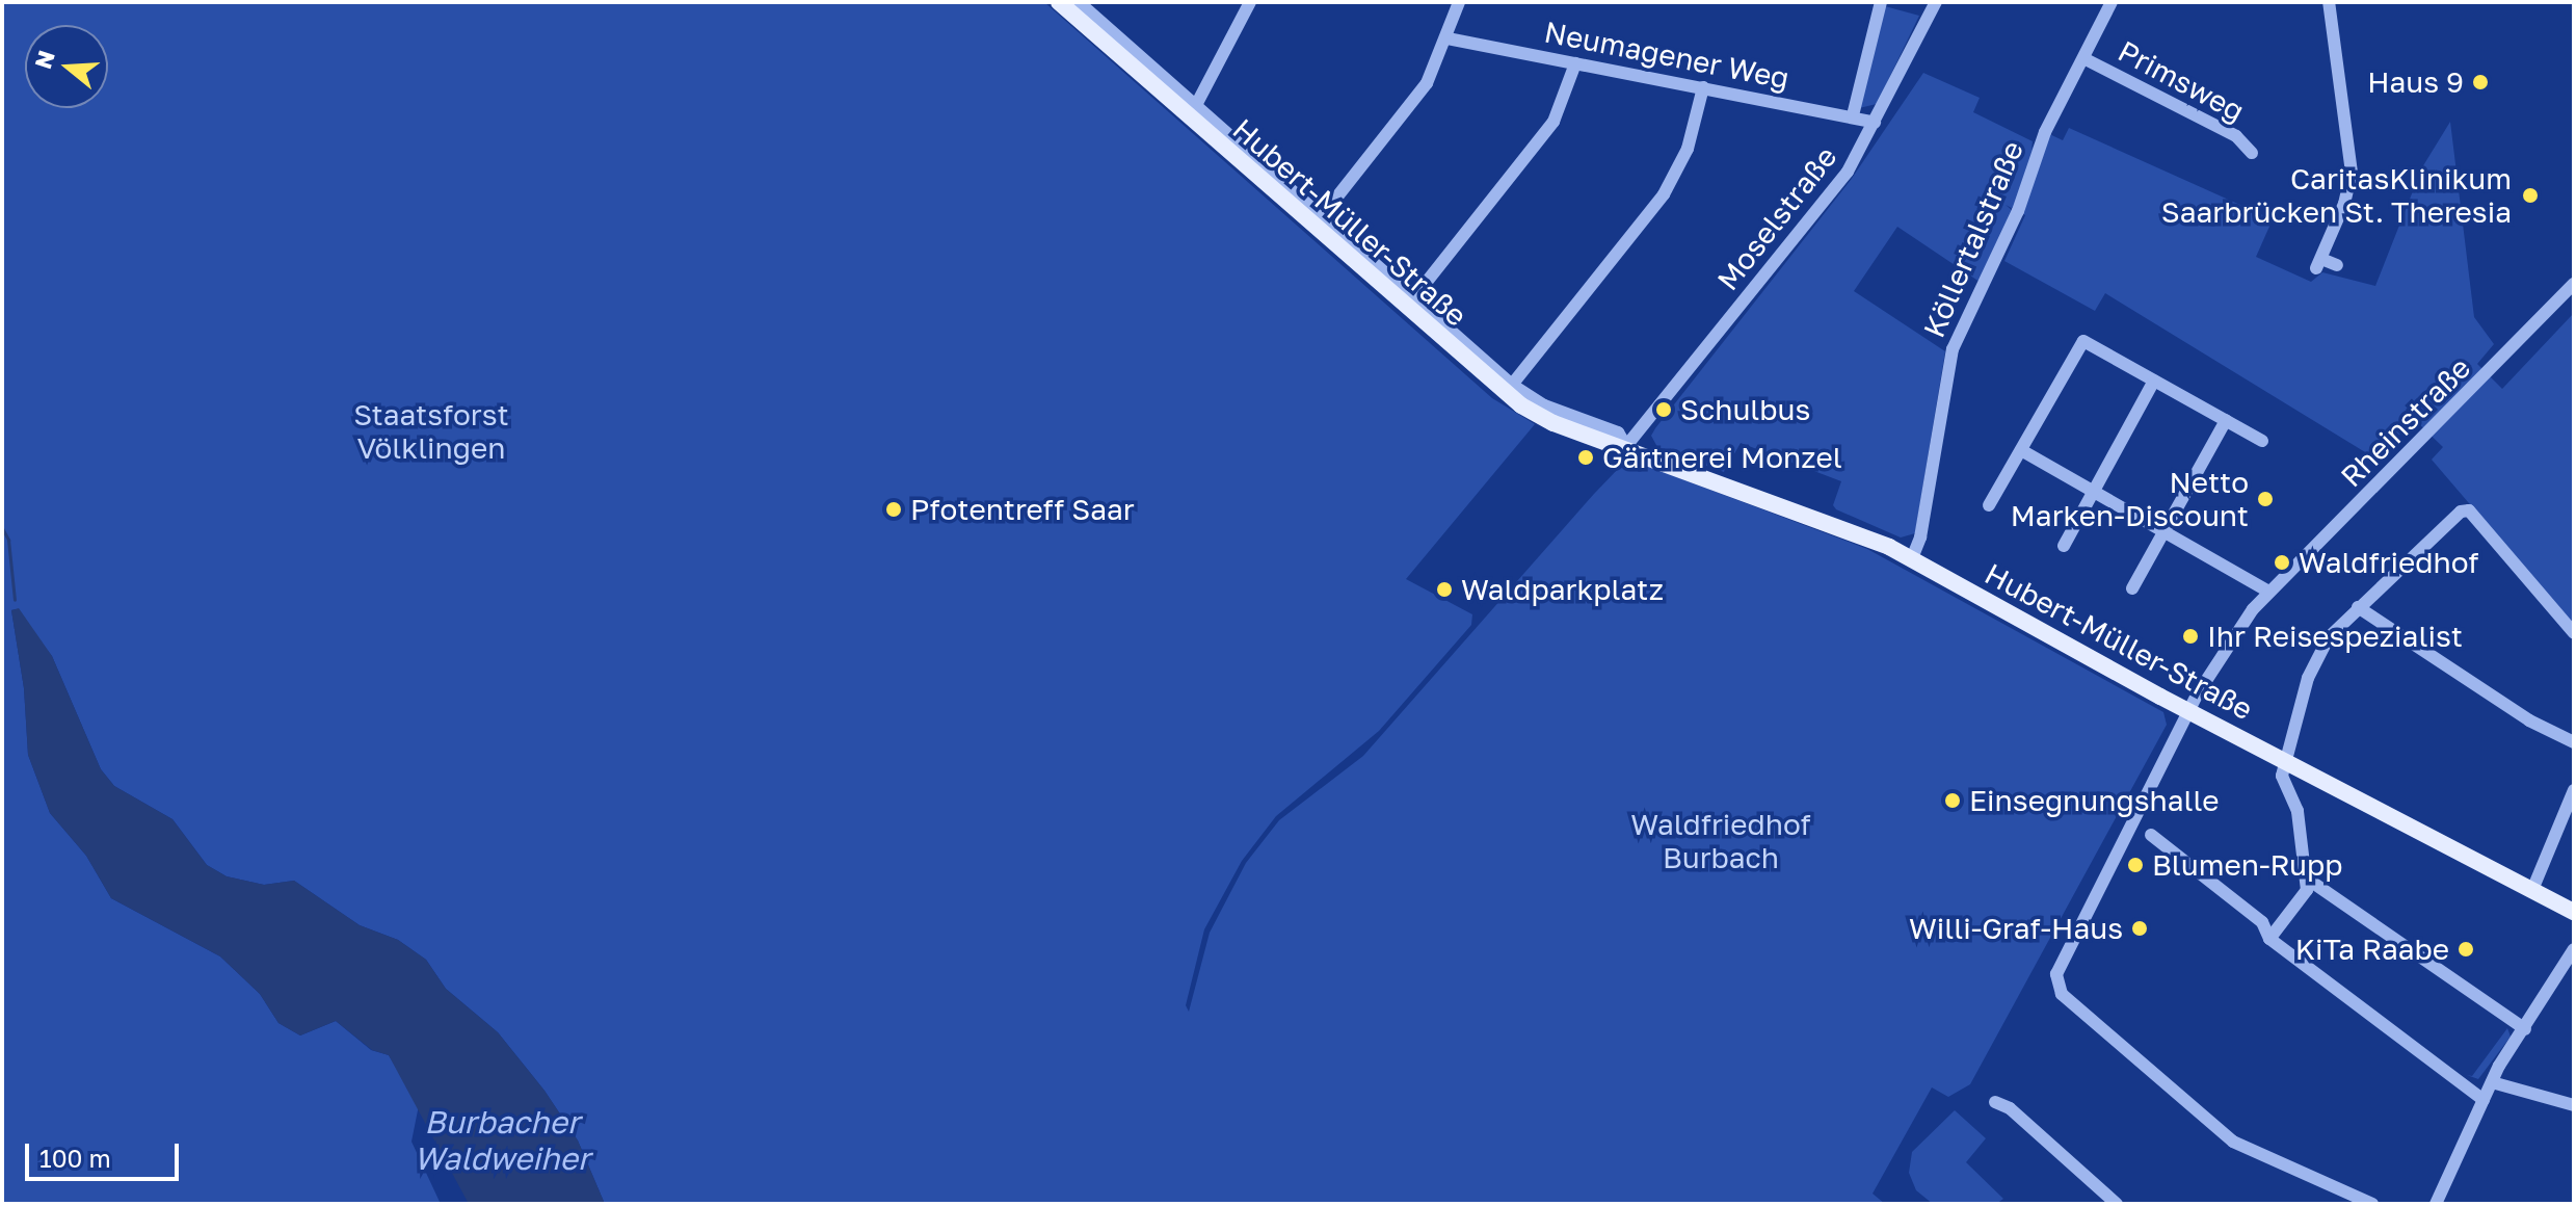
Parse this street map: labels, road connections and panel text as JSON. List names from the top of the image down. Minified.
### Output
{"streets":{"main road":["Hubert-Müller-Straße"],"street":["Neumagener Weg","Primsweg","Moselstraße","Köllertalstraße","Rheinstraße"]},"crossings":[["Neumagener Weg","Moselstraße"],["Primsweg","Köllertalstraße"],["Moselstraße","Hubert-Müller-Straße"],["Hubert-Müller-Straße","Köllertalstraße"],["Hubert-Müller-Straße","Rheinstraße"]],"water":["Burbacher Waldweiher"],"parks":["Staatsforst Völklingen","Waldfriedhof Burbach"],"places":["Haus 9","CaritasKlinikum Saarbrücken St. Theresia","Schulbus","Gärtnerei Monzel","Netto Marken-Discount","Pfotentreff Saar","Waldfriedhof","Waldparkplatz","Ihr Reisespezialist","Einsegnungshalle","Blumen-Rupp","Willi-Graf-Haus","KiTa Raabe"],"scale_bar":"100 m","north":"left"}
